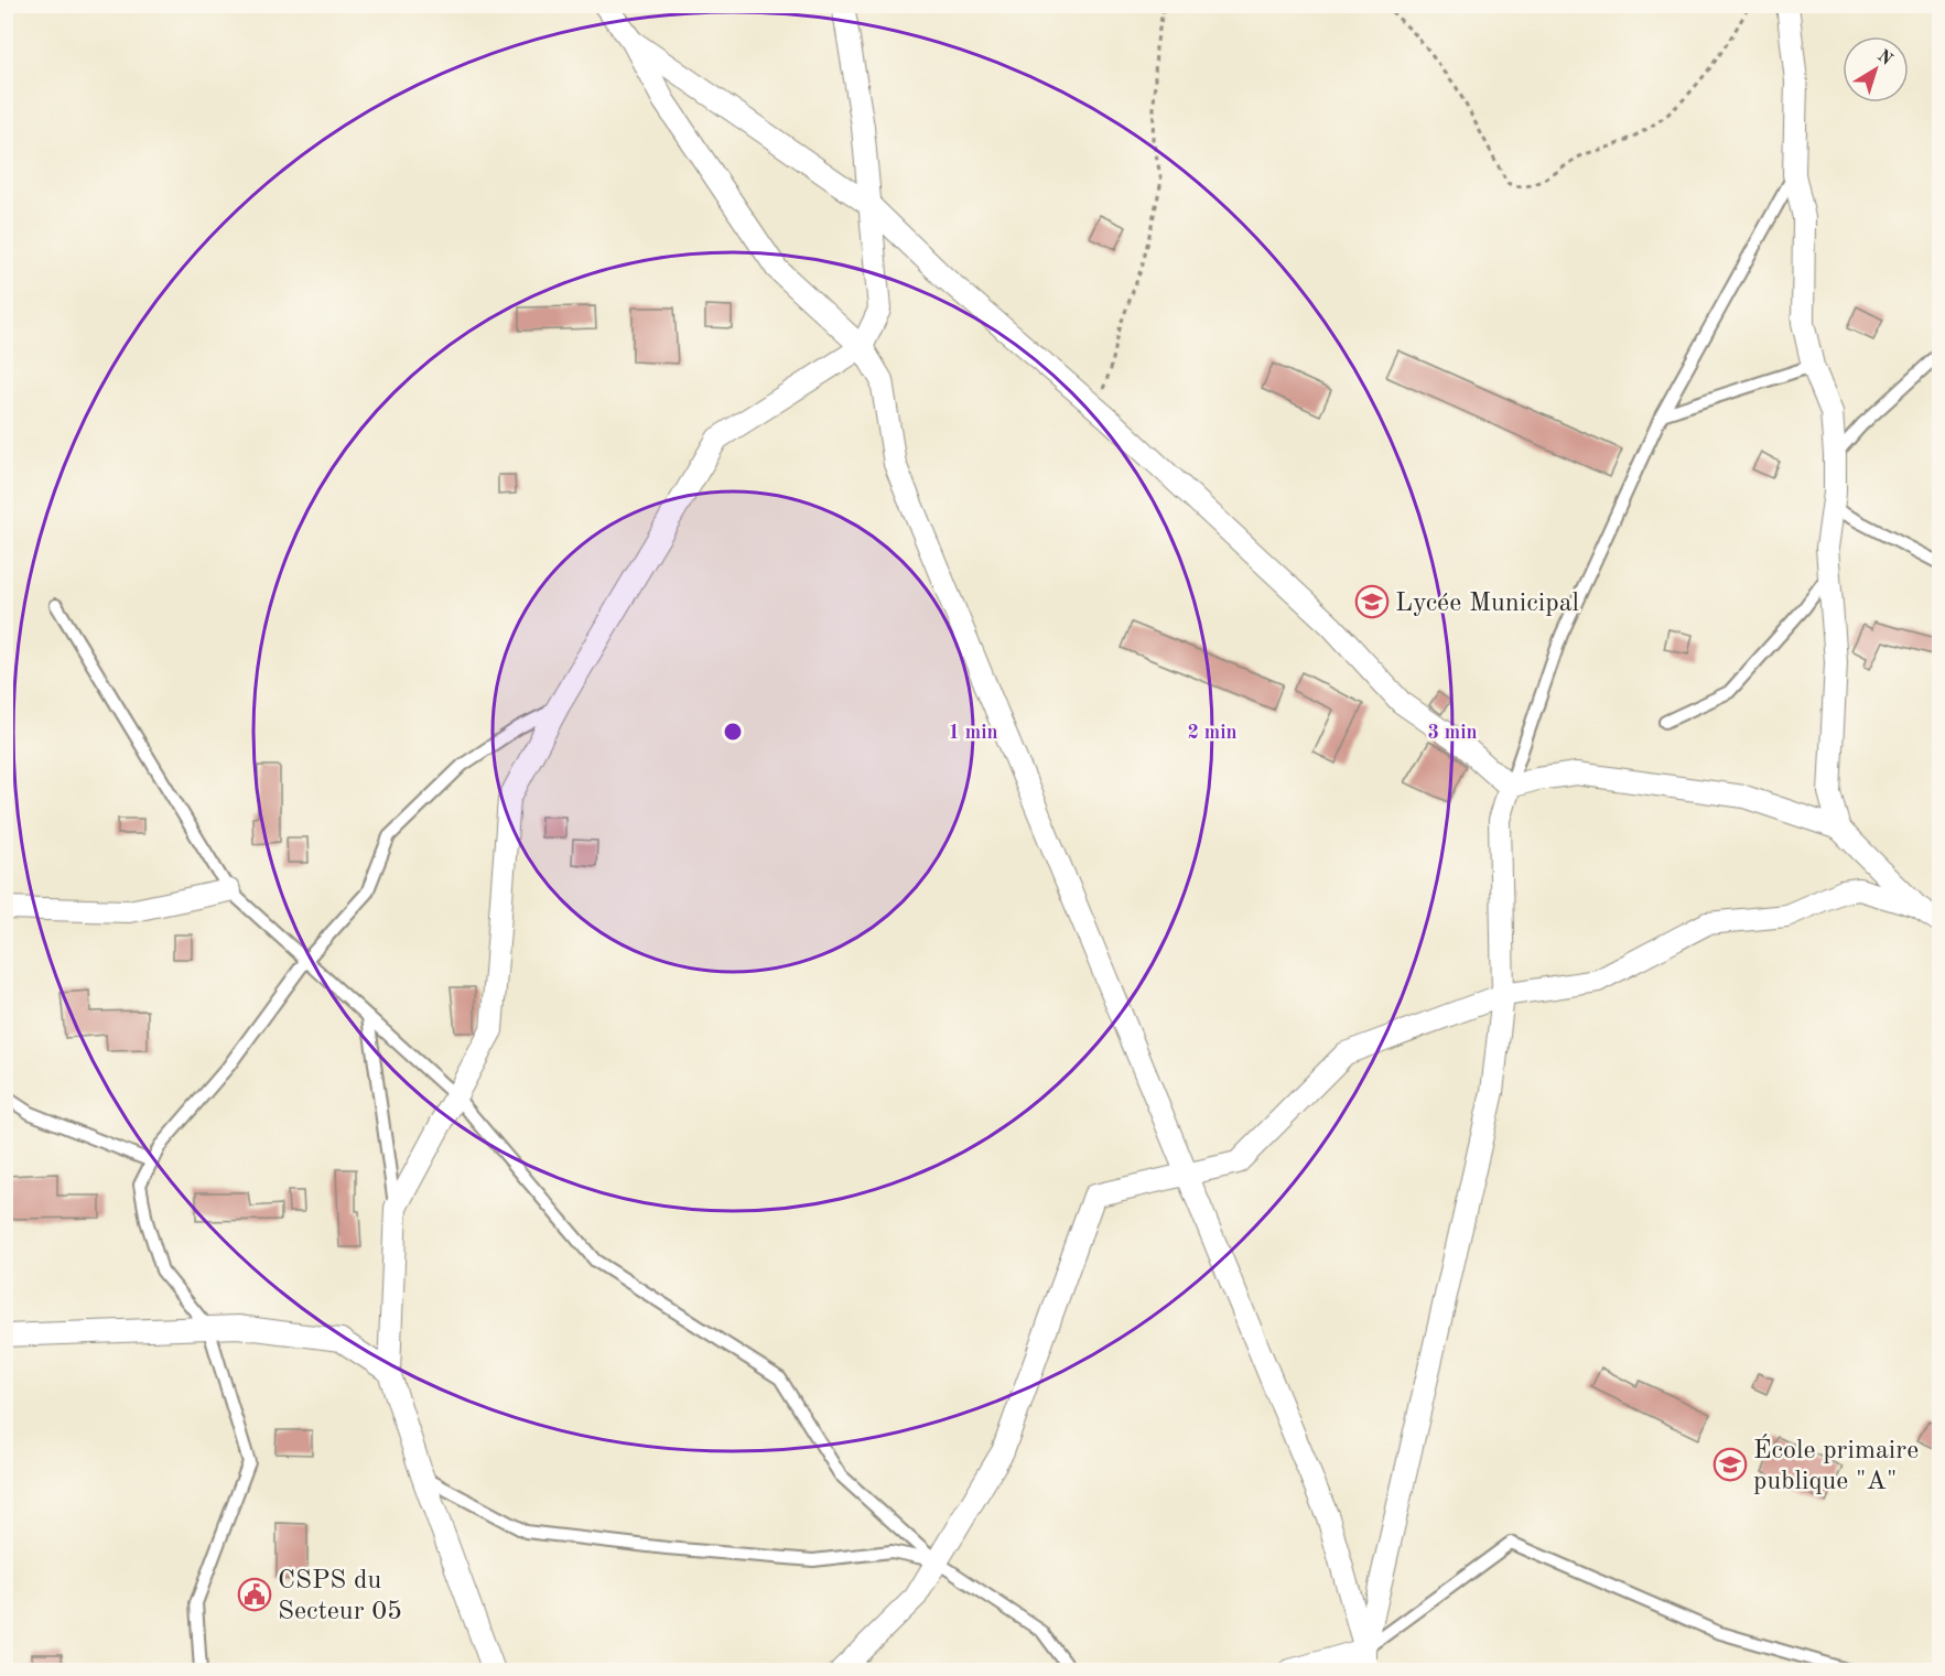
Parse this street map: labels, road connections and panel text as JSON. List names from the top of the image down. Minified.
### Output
{"places":{"school or university":["Lycée Municipal","École primaire publique \"A\""],"public building":["CSPS du Secteur 05"]},"north":"top right","rings":["1 min","2 min","3 min"]}
